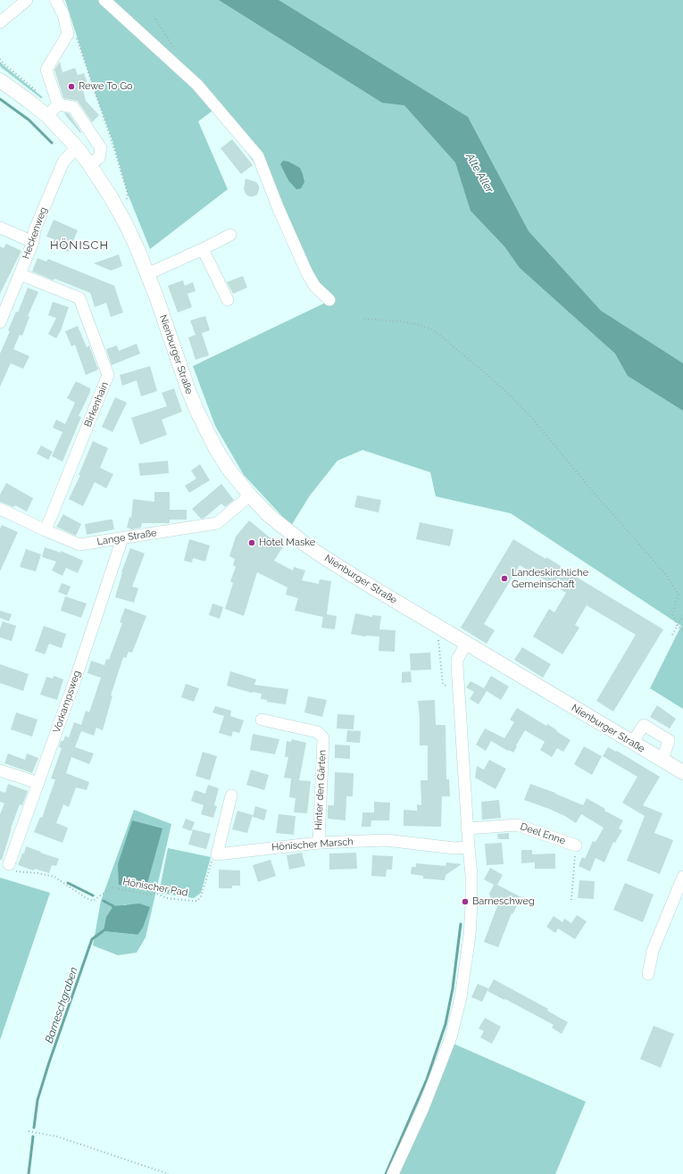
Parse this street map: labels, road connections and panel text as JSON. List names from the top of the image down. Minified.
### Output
{"streets":{"main road":["Nienburger Straße"],"street":["Heckenweg","Birkenhain","Lange Straße","Vorkampsweg","Hinter den Gärten","Deel Enne","Hönischer Marsch"],"path":["Hönischer Pad"]},"crossings":[["Heckenweg","Nienburger Straße"],["Heckenweg","Birkenhain"],["Nienburger Straße","Lange Straße"],["Birkenhain","Lange Straße"],["Lange Straße","Vorkampsweg"],["Vorkampsweg","Hönischer Pad"],["Hinter den Gärten","Hönischer Marsch"],["Hönischer Marsch","Hönischer Pad"]],"districts":["HÖNISCH"],"water":["Alte Aller","Barneschgraben"],"places":["Rewe To Go","Hotel Maske","Landeskirchliche Gemeinschaft","Barneschweg"]}
